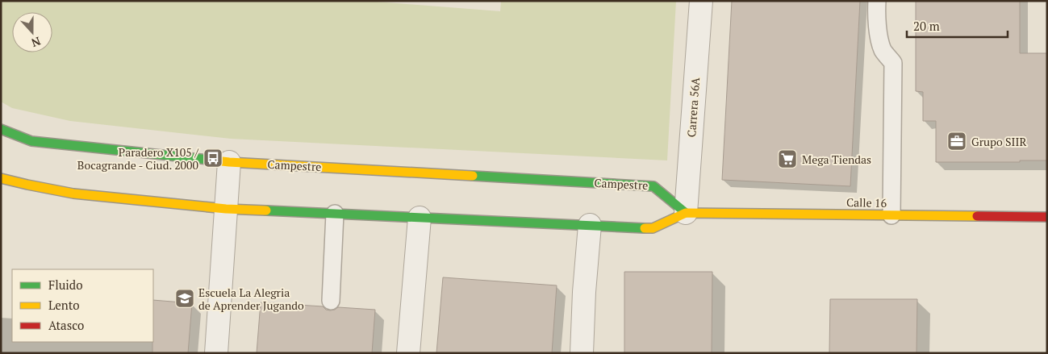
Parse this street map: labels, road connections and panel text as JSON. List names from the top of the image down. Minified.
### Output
{"streets":{"street":["Carrera 56A","Campestre","Calle 16"]},"crossings":[["Carrera 56A","Campestre"],["Carrera 56A","Calle 16"],["Campestre","Calle 16"]],"places":{"office":["Grupo SIIR"],"bus stop":["Paradero X105 / Bocagrande - Ciud. 2000"],"supermarket":["Mega Tiendas"],"school or university":["Escuela La Alegria de Aprender Jugando"]},"legend":["Fluido","Lento","Atasco"],"scale_bar":"20 m","north":"bottom"}
